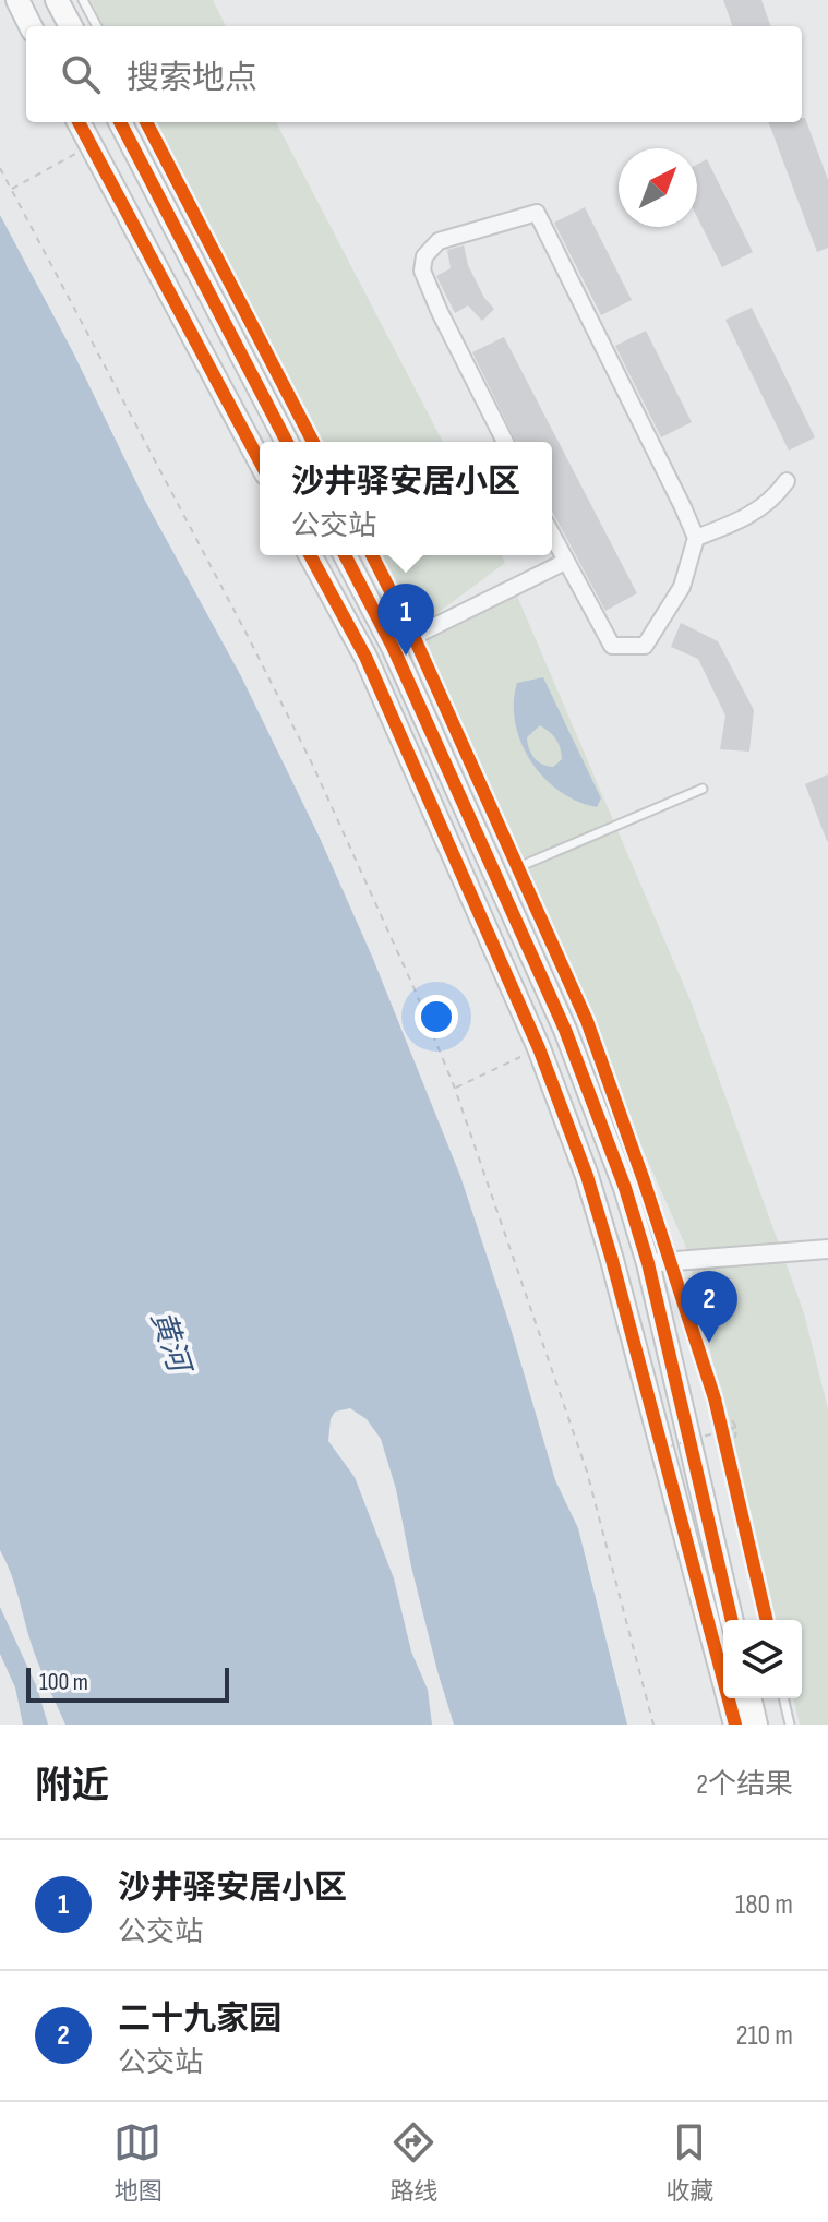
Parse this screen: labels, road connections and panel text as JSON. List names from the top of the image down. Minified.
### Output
{"water":["黄河"],"scale_bar":"100 m","north":"top right","page":{"search":"搜索地点","popup":["沙井驿安居小区","公交站"],"pins":["1","2"],"scale":"100 m","heading":["附近","2个结果"],"list":[{"mark":"1","name":"沙井驿安居小区","note":"公交站","value":"180 m"},{"mark":"2","name":"二十九家园","note":"公交站","value":"210 m"}],"nav":["地图","路线","收藏"]}}
